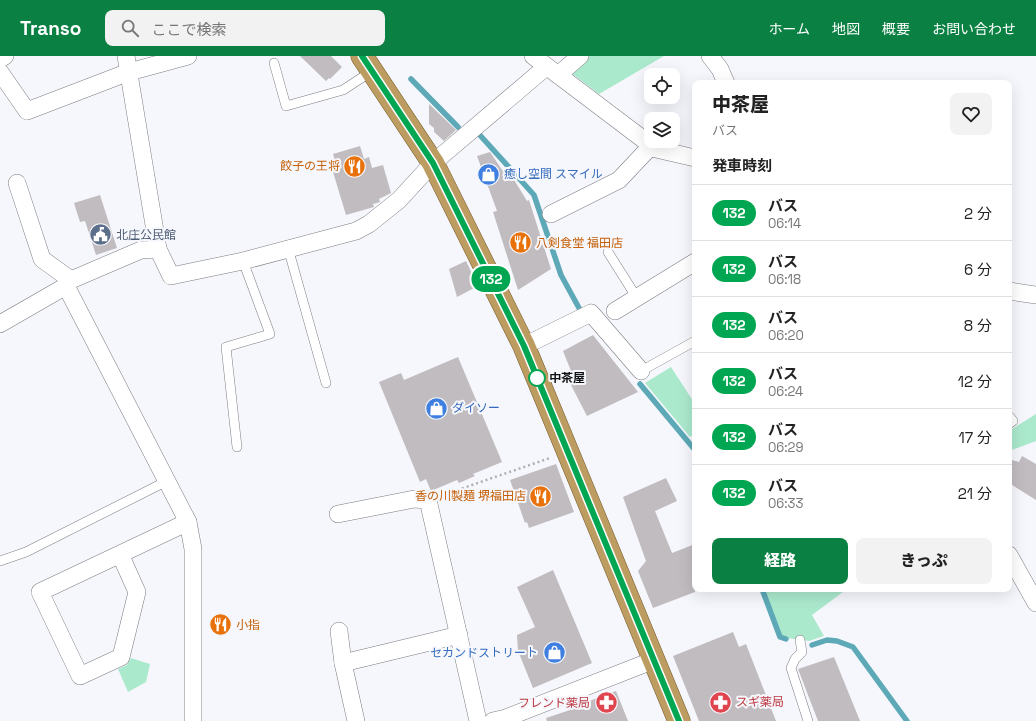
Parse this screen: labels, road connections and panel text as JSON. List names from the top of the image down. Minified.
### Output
{"places":{"restaurant":["餃子の王将","八剣食堂 福田店","香の川製麺 堺福田店","小指"],"shop":["癒し空間 スマイル","ダイソー","セカンドストリート"],"public building":["北庄公民館"],"other":["中茶屋"],"pharmacy":["スギ薬局","フレンド薬局"]},"lines":["bus line 132"],"page":{"header":"Transo","search":"ここで検索","nav":["ホーム","地図","概要","お問い合わせ"],"on_map":"132","heading":[["中茶屋","バス"],"発車時刻"],"list":[{"mark":"132","name":"バス","note":"06:14","value":"2 分"},{"mark":"132","name":"バス","note":"06:18","value":"6 分"},{"mark":"132","name":"バス","note":"06:20","value":"8 分"},{"mark":"132","name":"バス","note":"06:24","value":"12 分"},{"mark":"132","name":"バス","note":"06:29","value":"17 分"},{"mark":"132","name":"バス","note":"06:33","value":"21 分"}],"buttons":["経路","きっぷ"]}}
